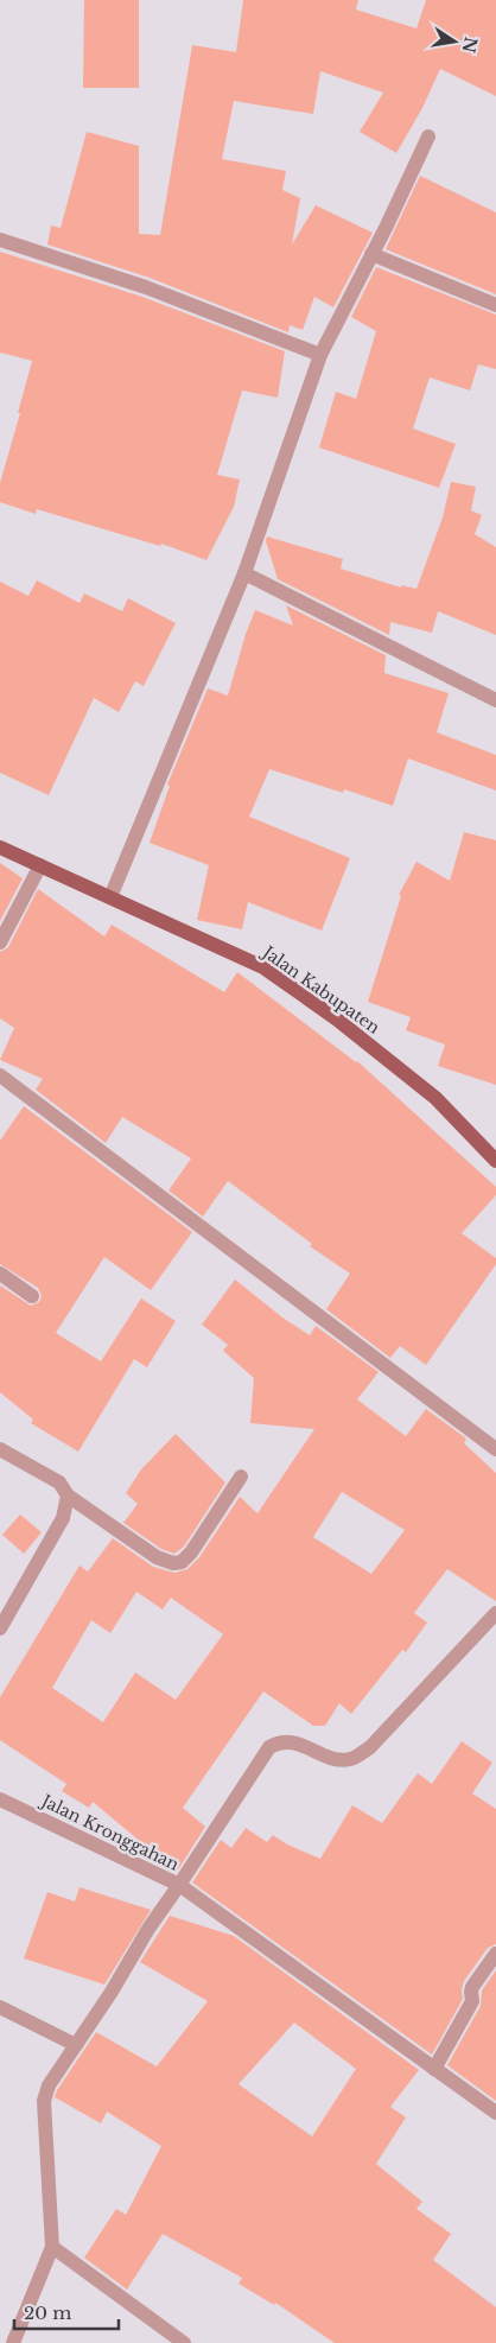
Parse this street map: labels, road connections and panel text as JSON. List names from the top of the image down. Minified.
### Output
{"streets":{"main road":["Jalan Kabupaten"],"street":["Jalan Kronggahan"]},"scale_bar":"20 m","north":"right"}
